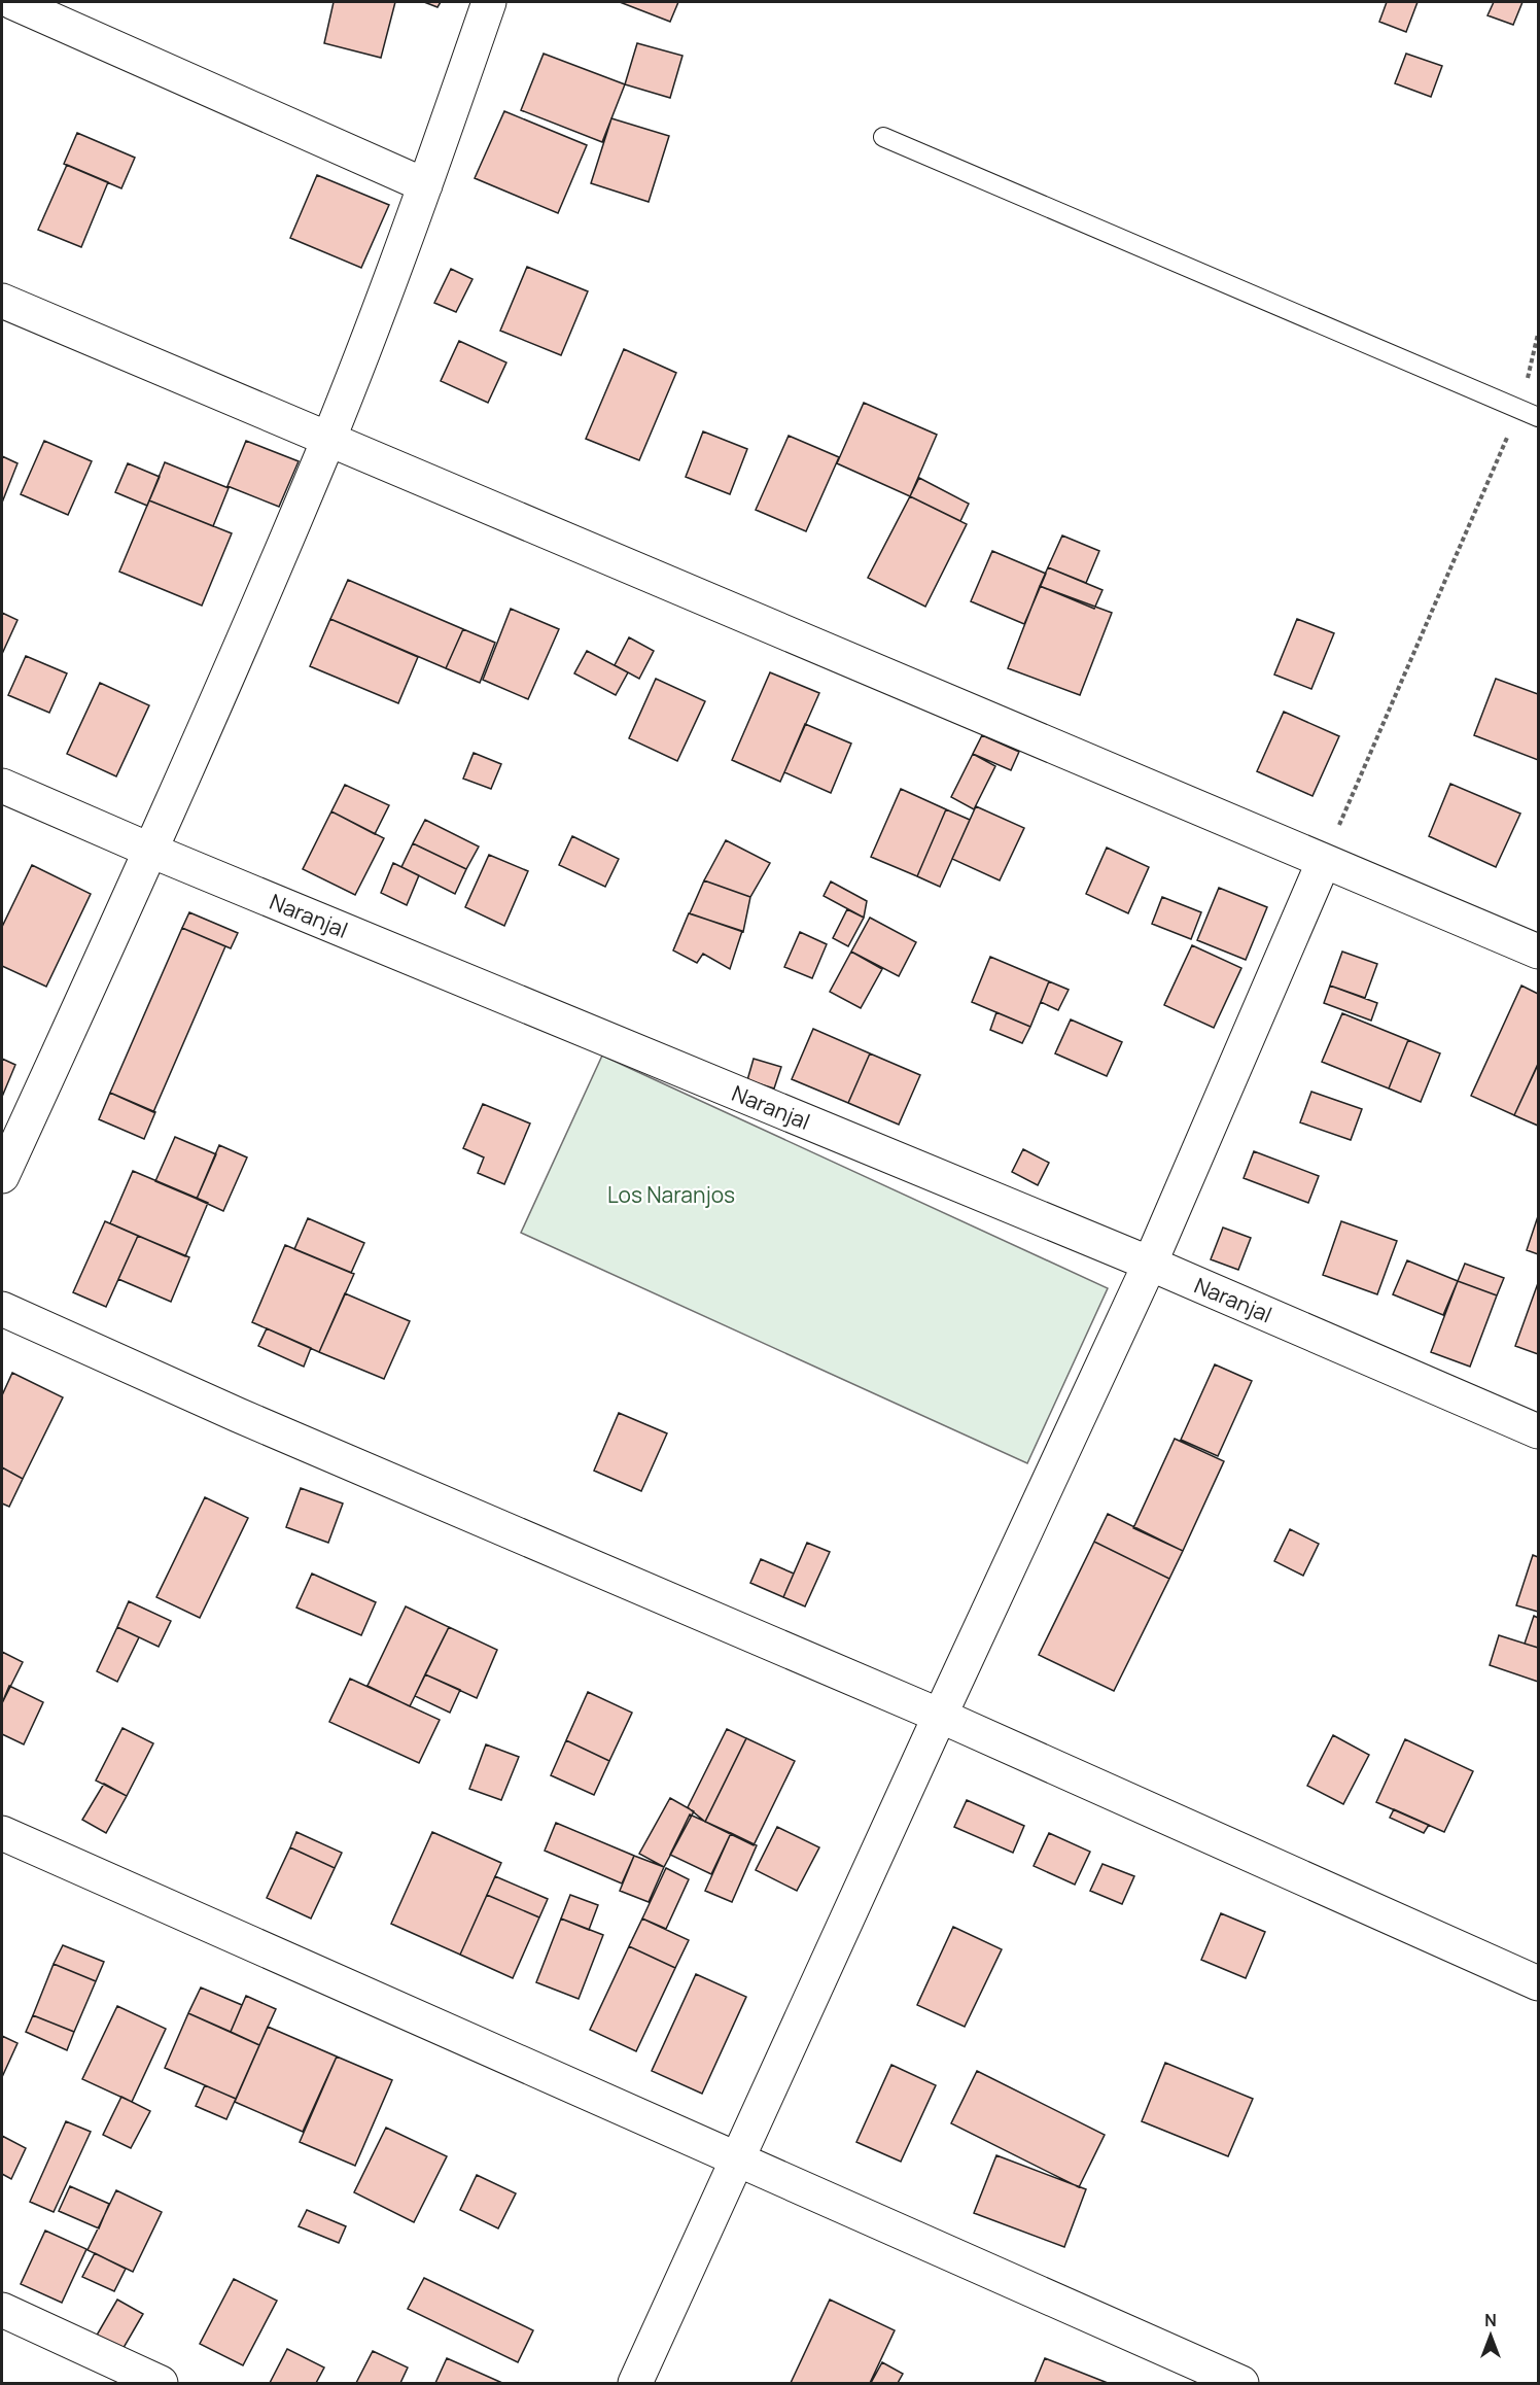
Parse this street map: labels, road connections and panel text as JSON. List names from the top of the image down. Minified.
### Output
{"streets":{"street":["Naranjal"]},"parks":["Los Naranjos"],"north":"top"}
